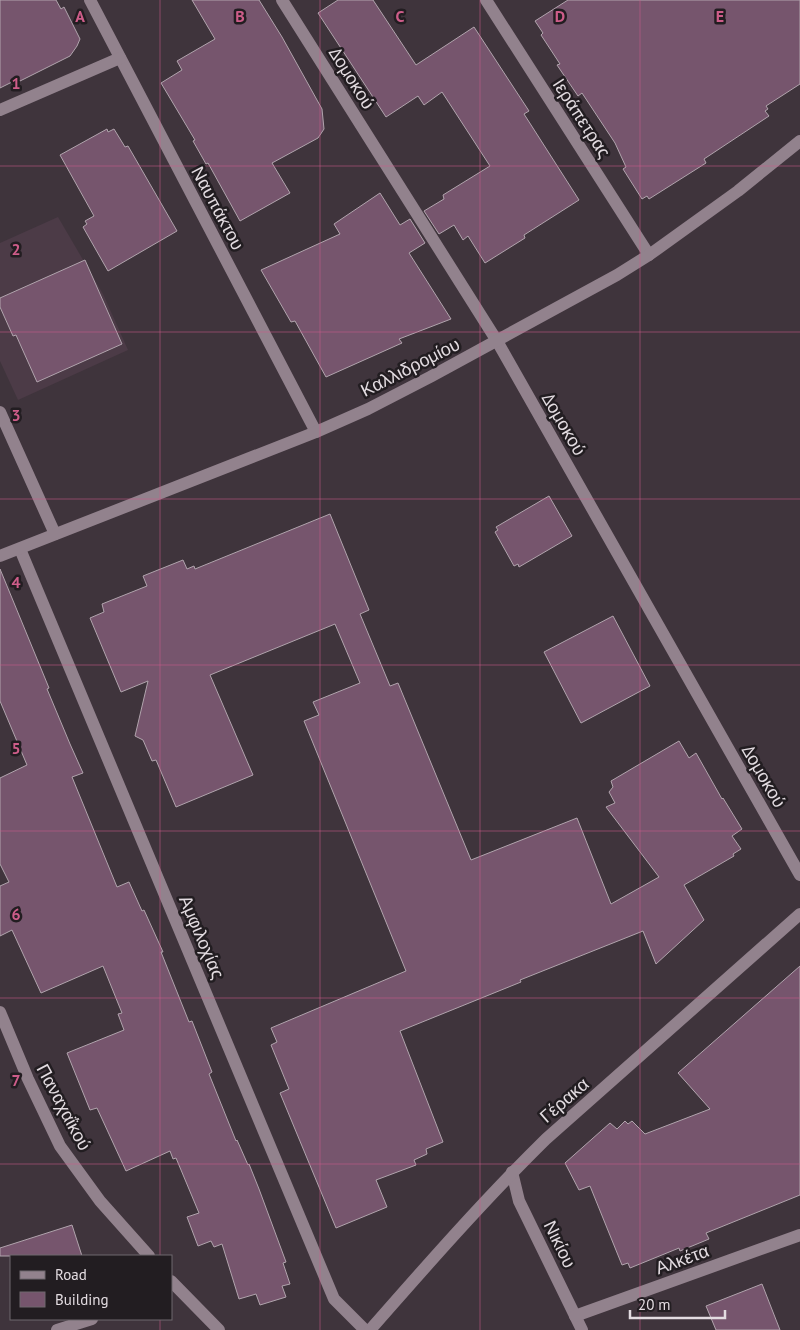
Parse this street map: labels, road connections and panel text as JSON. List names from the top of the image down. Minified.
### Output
{"streets":{"street":["Δομοκού","Ιεράπετρας","Ναυπάκτου","Καλλιδρομίου","Αμφιλοχίας","Γέρακα","Παναχαΐκού","Νικίου","Αλκέτα"]},"crossings":[["Δομοκού","Καλλιδρομίου"],["Ιεράπετρας","Καλλιδρομίου"],["Ναυπάκτου","Καλλιδρομίου"],["Καλλιδρομίου","Αμφιλοχίας"],["Γέρακα","Νικίου"],["Νικίου","Αλκέτα"]],"legend":["Road","Building"],"scale_bar":"20 m","grid":{"columns":["A","B","C","D","E"],"rows":["1","2","3","4","5","6","7"]}}
